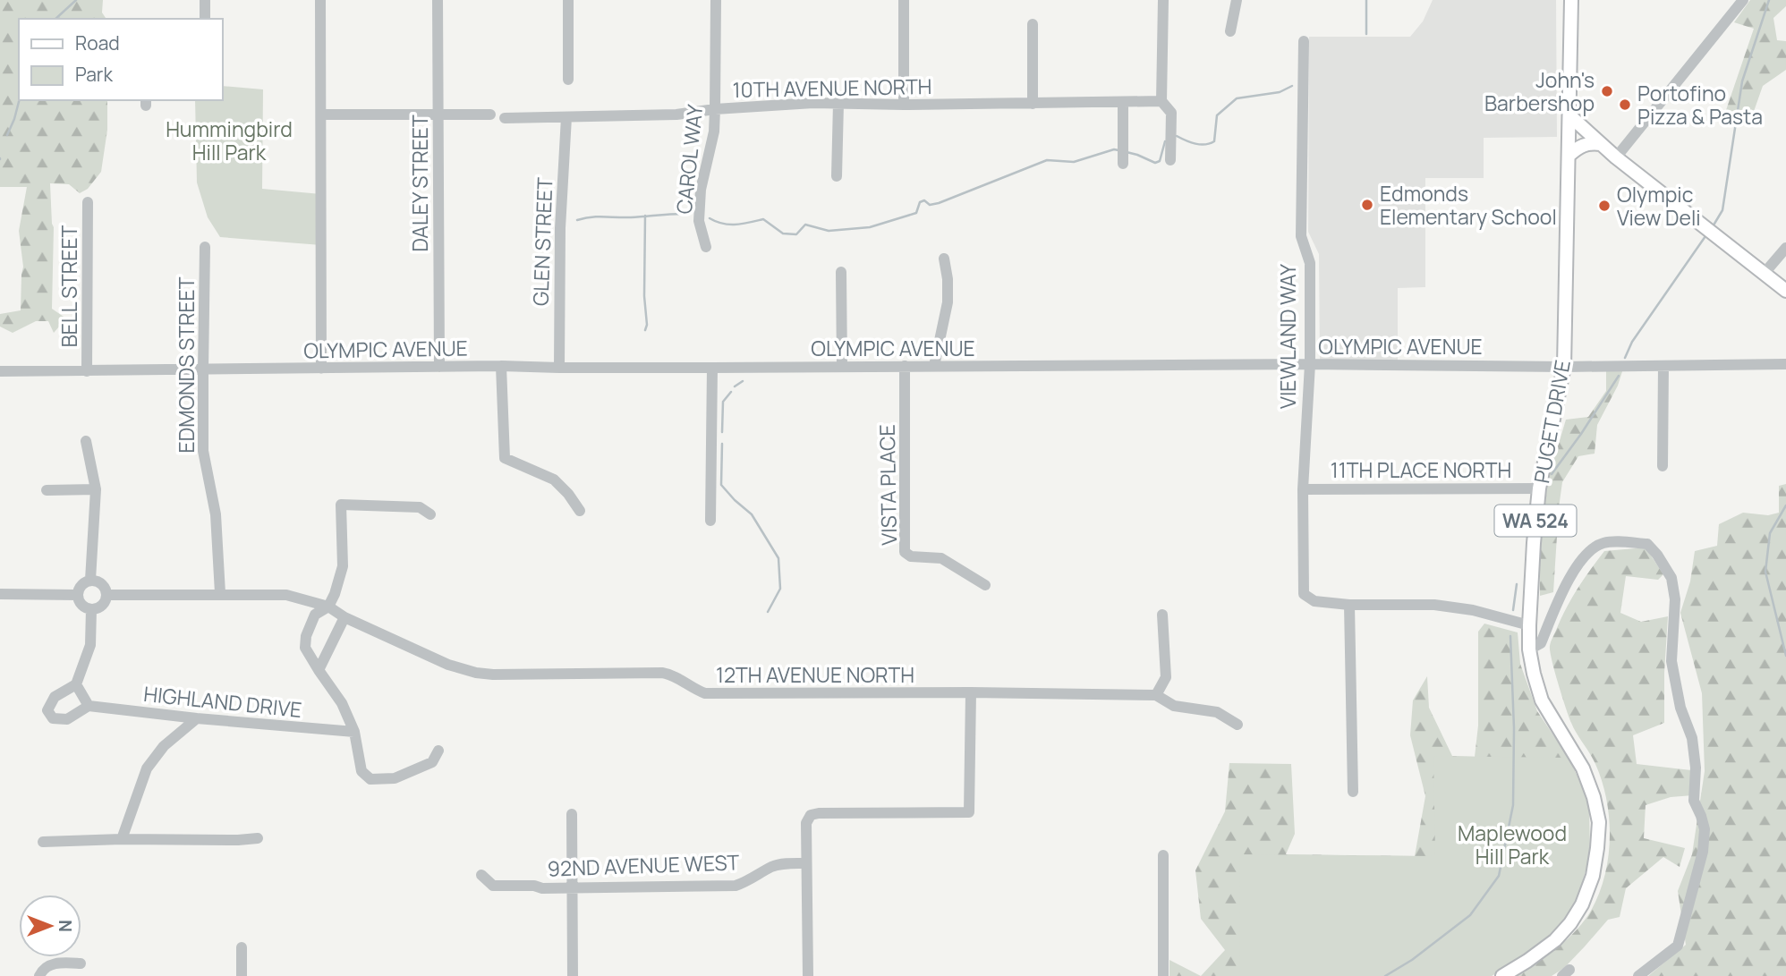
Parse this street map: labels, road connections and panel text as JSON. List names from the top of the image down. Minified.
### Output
{"streets":{"main road":["PUGET DRIVE","WA 524"],"street":["10TH AVENUE NORTH","CAROL WAY","DALEY STREET","GLEN STREET","BELL STREET","VIEWLAND WAY","OLYMPIC AVENUE","EDMONDS STREET","11TH PLACE NORTH","VISTA PLACE","12TH AVENUE NORTH","HIGHLAND DRIVE","92ND AVENUE WEST"]},"crossings":[["10TH AVENUE NORTH","CAROL WAY"],["10TH AVENUE NORTH","GLEN STREET"],["DALEY STREET","OLYMPIC AVENUE"],["GLEN STREET","OLYMPIC AVENUE"],["BELL STREET","OLYMPIC AVENUE"],["VIEWLAND WAY","OLYMPIC AVENUE"],["VIEWLAND WAY","11TH PLACE NORTH"],["OLYMPIC AVENUE","EDMONDS STREET"],["OLYMPIC AVENUE","PUGET DRIVE"],["OLYMPIC AVENUE","VISTA PLACE"],["EDMONDS STREET","12TH AVENUE NORTH"],["PUGET DRIVE","11TH PLACE NORTH"],["12TH AVENUE NORTH","HIGHLAND DRIVE"]],"parks":["Hummingbird Hill Park","Maplewood Hill Park"],"places":["John's Barbershop","Portofino Pizza & Pasta","Edmonds Elementary School","Olympic View Deli"],"legend":["Road","Park"],"north":"right"}
